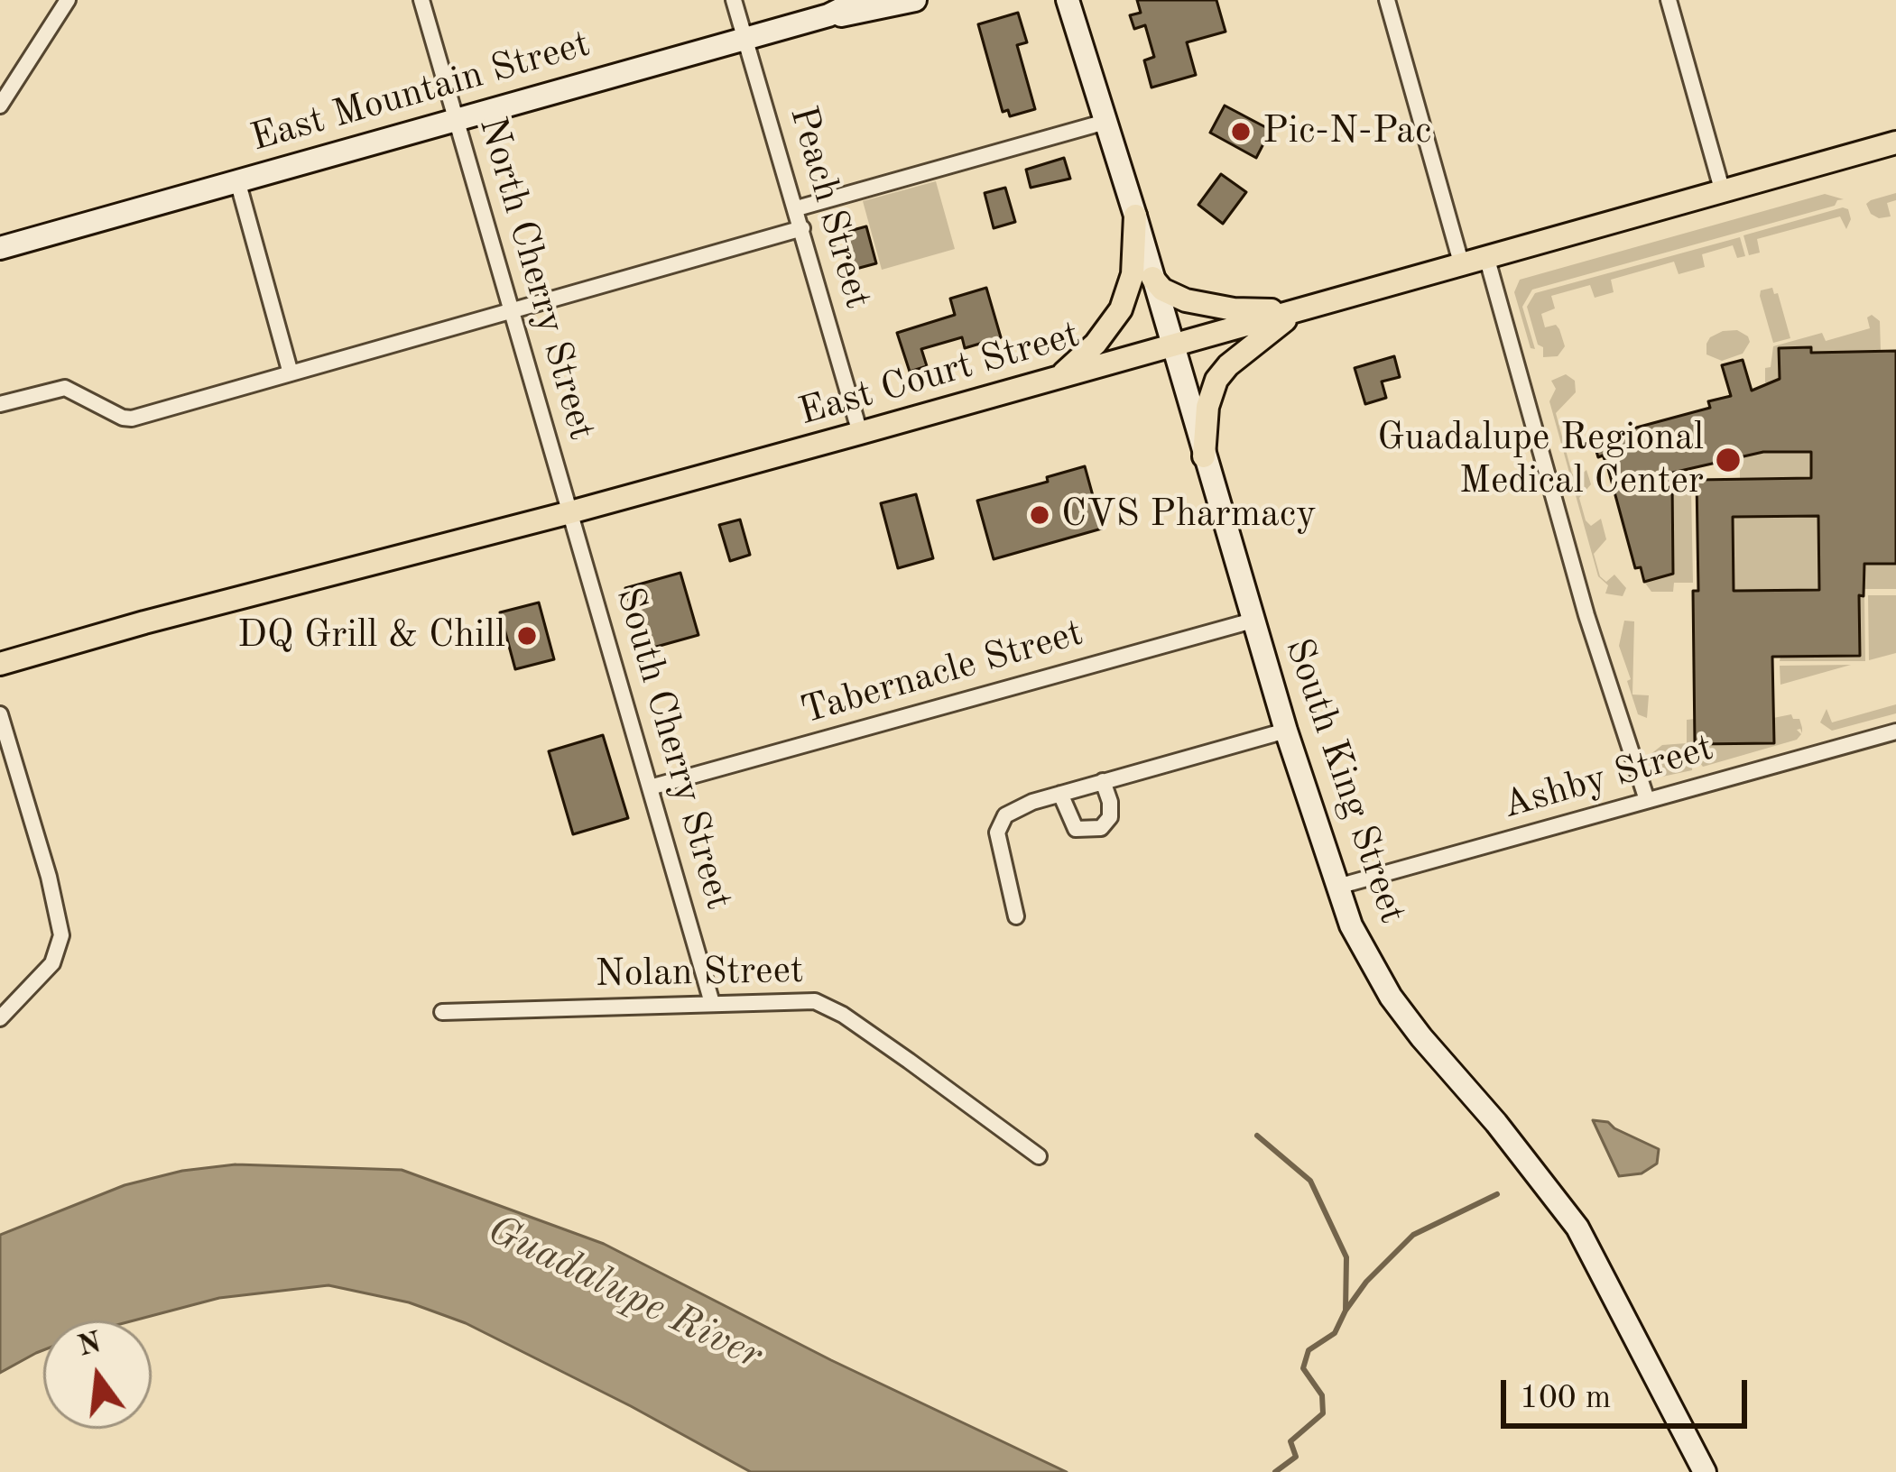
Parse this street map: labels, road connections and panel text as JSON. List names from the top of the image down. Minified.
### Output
{"streets":{"main road":["East Mountain Street","East Court Street","South King Street"],"street":["Peach Street","North Cherry Street","Tabernacle Street","South Cherry Street","Ashby Street","Nolan Street"]},"crossings":[["East Mountain Street","Peach Street"],["East Mountain Street","North Cherry Street"],["Peach Street","East Court Street"],["North Cherry Street","East Court Street"],["North Cherry Street","South Cherry Street"],["East Court Street","South Cherry Street"],["East Court Street","South King Street"],["Tabernacle Street","South Cherry Street"],["Tabernacle Street","South King Street"],["South Cherry Street","Nolan Street"],["Ashby Street","South King Street"]],"water":["Guadalupe River"],"places":["Pic-N-Pac","Guadalupe Regional Medical Center","CVS Pharmacy","DQ Grill & Chill"],"scale_bar":"100 m","north":"top"}
